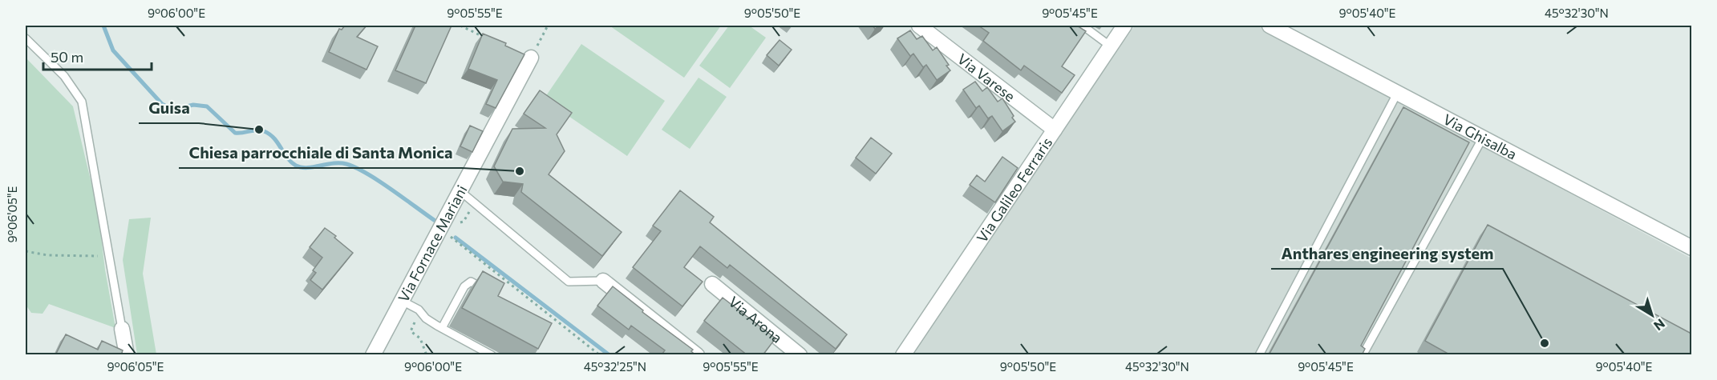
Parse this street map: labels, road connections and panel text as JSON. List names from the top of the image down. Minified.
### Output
{"streets":{"street":["Via Varese","Via Ghisalba","Via Galileo Ferraris","Via Fornace Mariani","Via Arona"]},"crossings":[["Via Varese","Via Galileo Ferraris"]],"places":["Guisa","Chiesa parrocchiale di Santa Monica","Anthares engineering system"],"scale_bar":"50 m","north":"bottom right","coordinates":["9°06'00\"E","9°05'55\"E","9°05'50\"E","9°05'45\"E","9°05'40\"E","45°32'30\"N","9°06'05\"E","45°32'25\"N"]}
